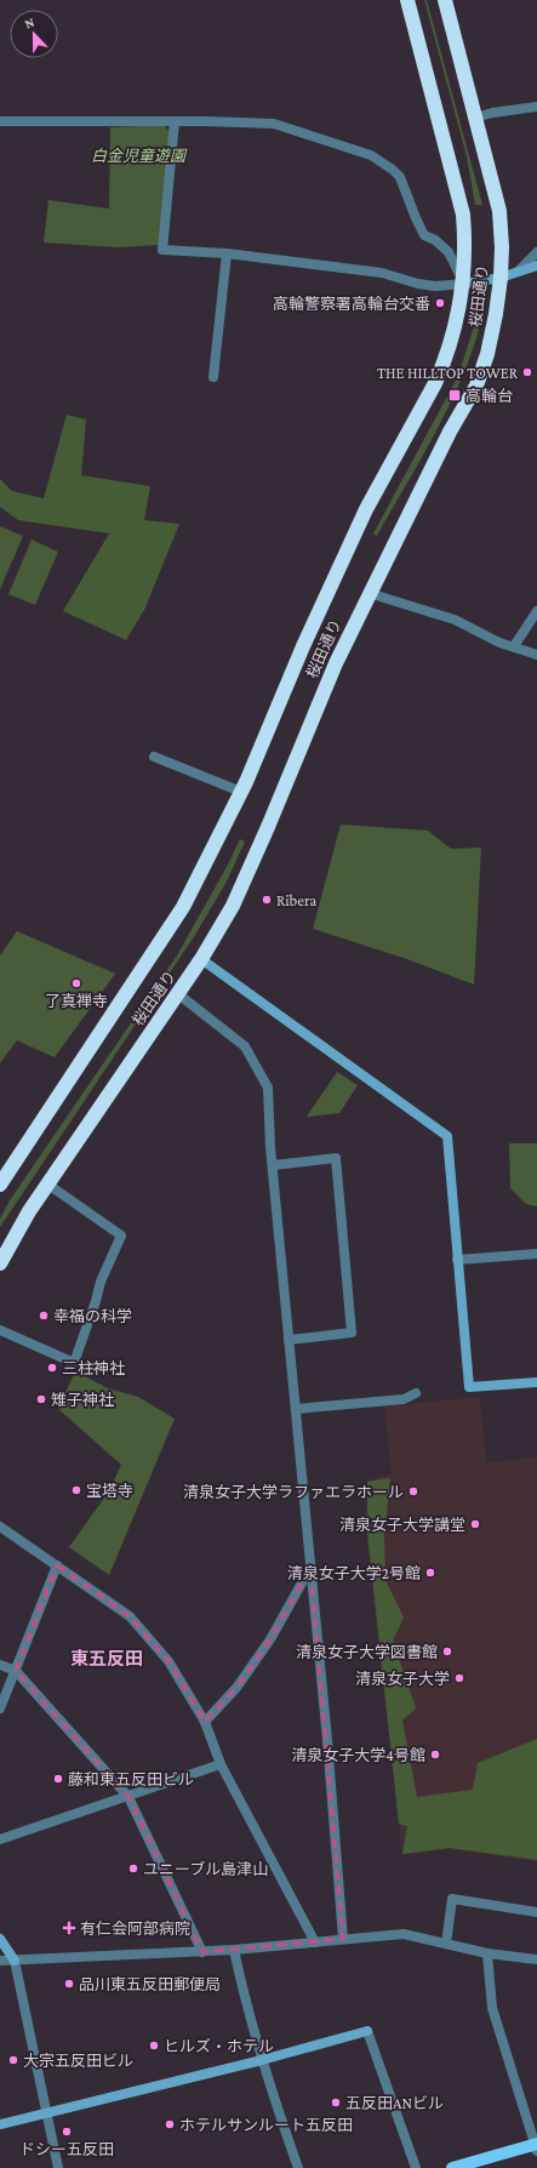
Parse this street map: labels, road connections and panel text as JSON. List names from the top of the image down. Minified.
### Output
{"streets":{"highway":["桜田通り"]},"districts":["東五反田"],"parks":["白金児童遊園"],"places":{"other":["高輪警察署高輪台交番","THE HILLTOP TOWER","Ribera","了真禅寺","幸福の科学","三柱神社","雉子神社","宝塔寺","清泉女子大学ラファエラホール","清泉女子大学講堂","清泉女子大学2号館","清泉女子大学図書館","清泉女子大学","清泉女子大学4号館","藤和東五反田ビル","ユニーブル島津山","品川東五反田郵便局","ヒルズ・ホテル","大宗五反田ビル","五反田ANビル","ホテルサンルート五反田","ドシー五反田"],"transit":["高輪台"],"health":["有仁会阿部病院"]},"north":"top"}
